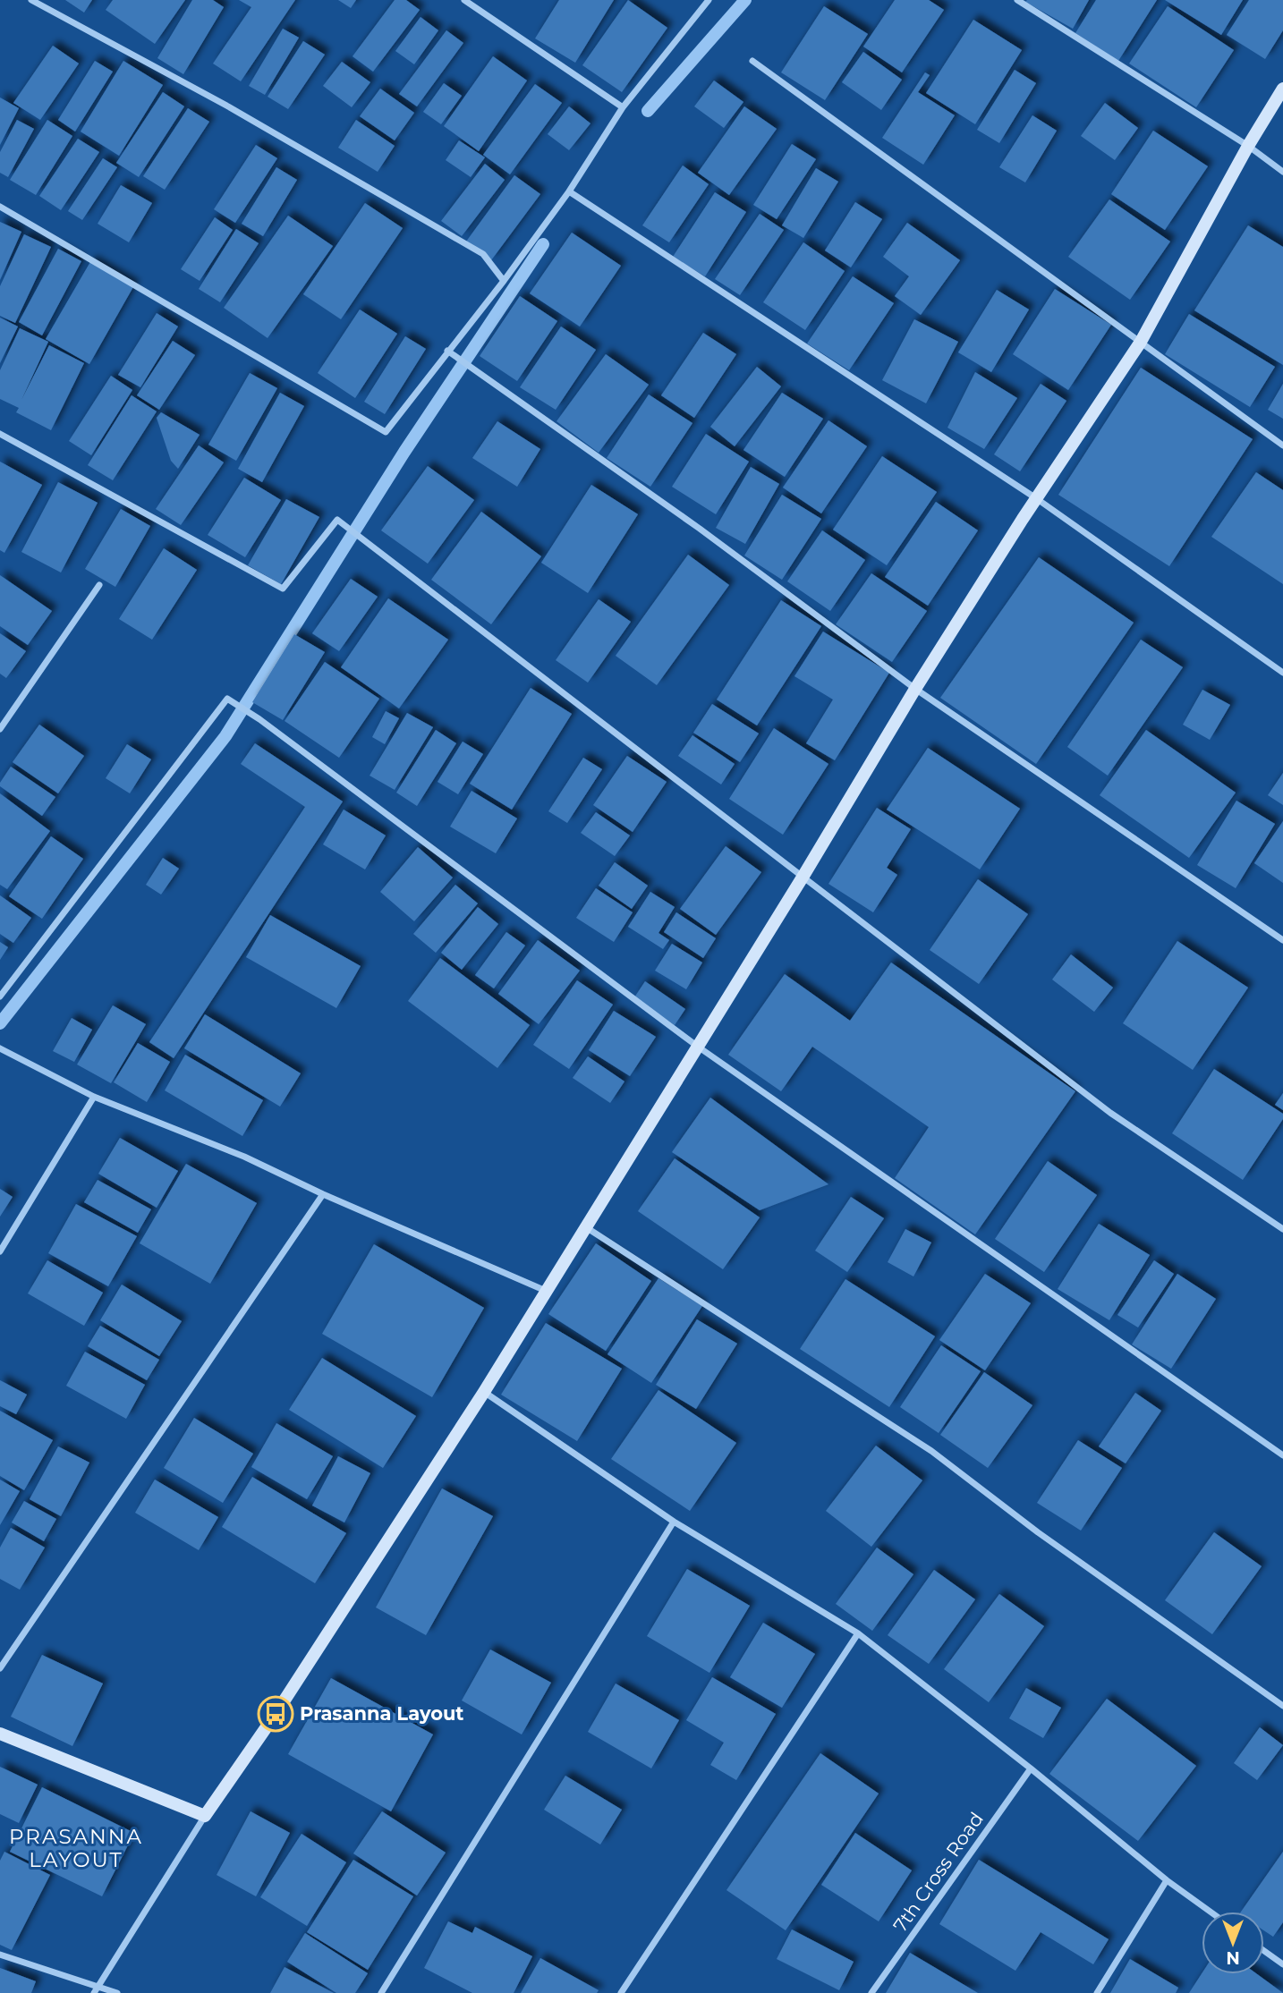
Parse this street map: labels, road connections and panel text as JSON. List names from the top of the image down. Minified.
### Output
{"streets":{"street":["7th Cross Road"]},"districts":["PRASANNA LAYOUT"],"places":{"bus stop":["Prasanna Layout"]},"north":"bottom"}
